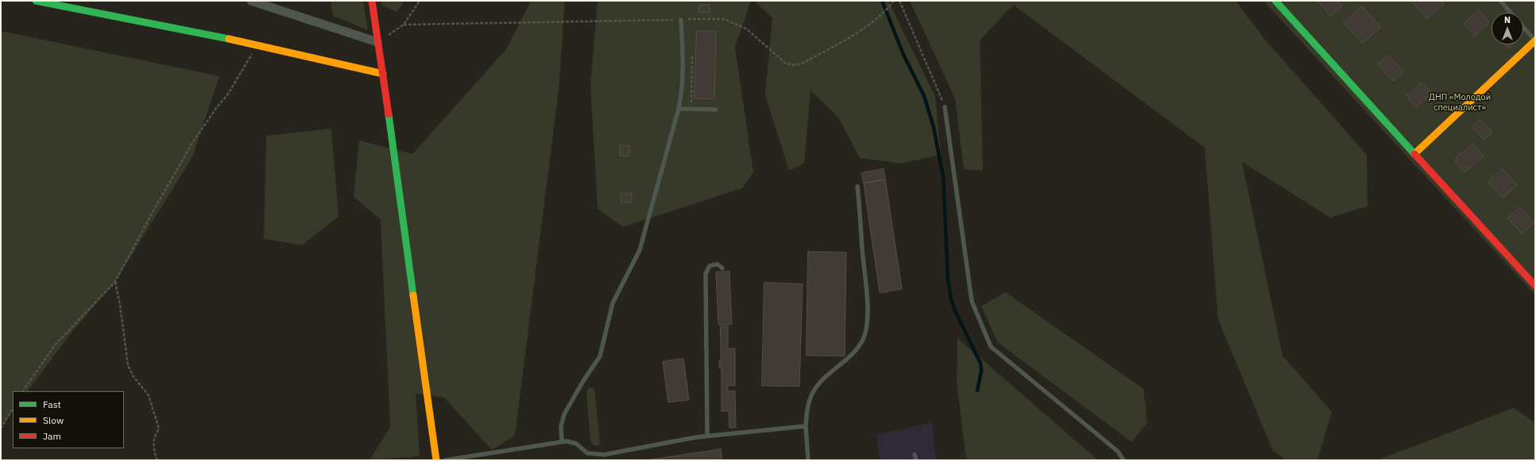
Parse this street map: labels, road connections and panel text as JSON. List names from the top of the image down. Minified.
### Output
{"parks":["ДНП «Молодой специалист»"],"legend":["Fast","Slow","Jam"],"north":"top"}
